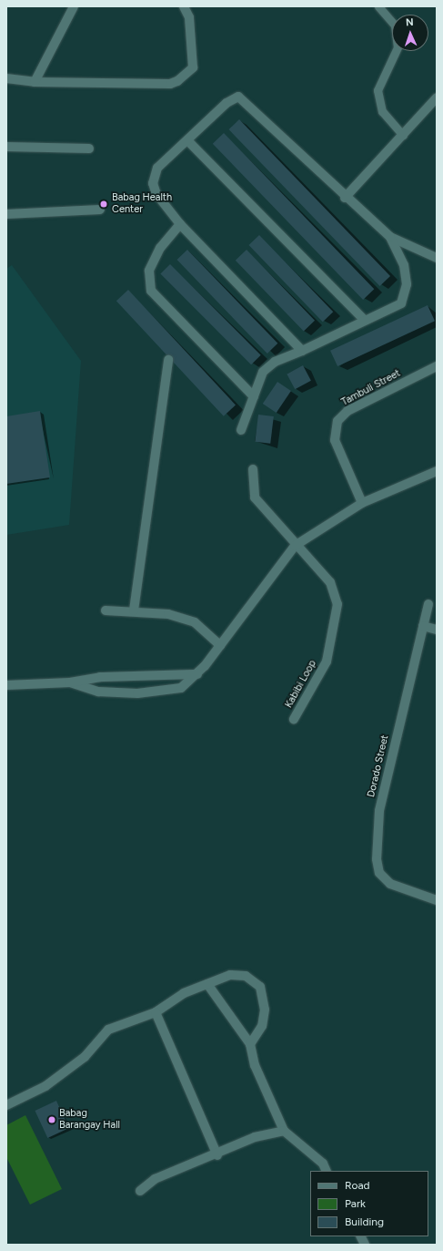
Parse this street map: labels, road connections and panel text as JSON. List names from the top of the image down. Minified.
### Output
{"streets":{"street":["Tambuli Street","Kabibi Loop","Dorado Street"]},"places":["Babag Health Center","Babag Barangay Hall"],"legend":["Road","Park","Building"],"north":"top"}
